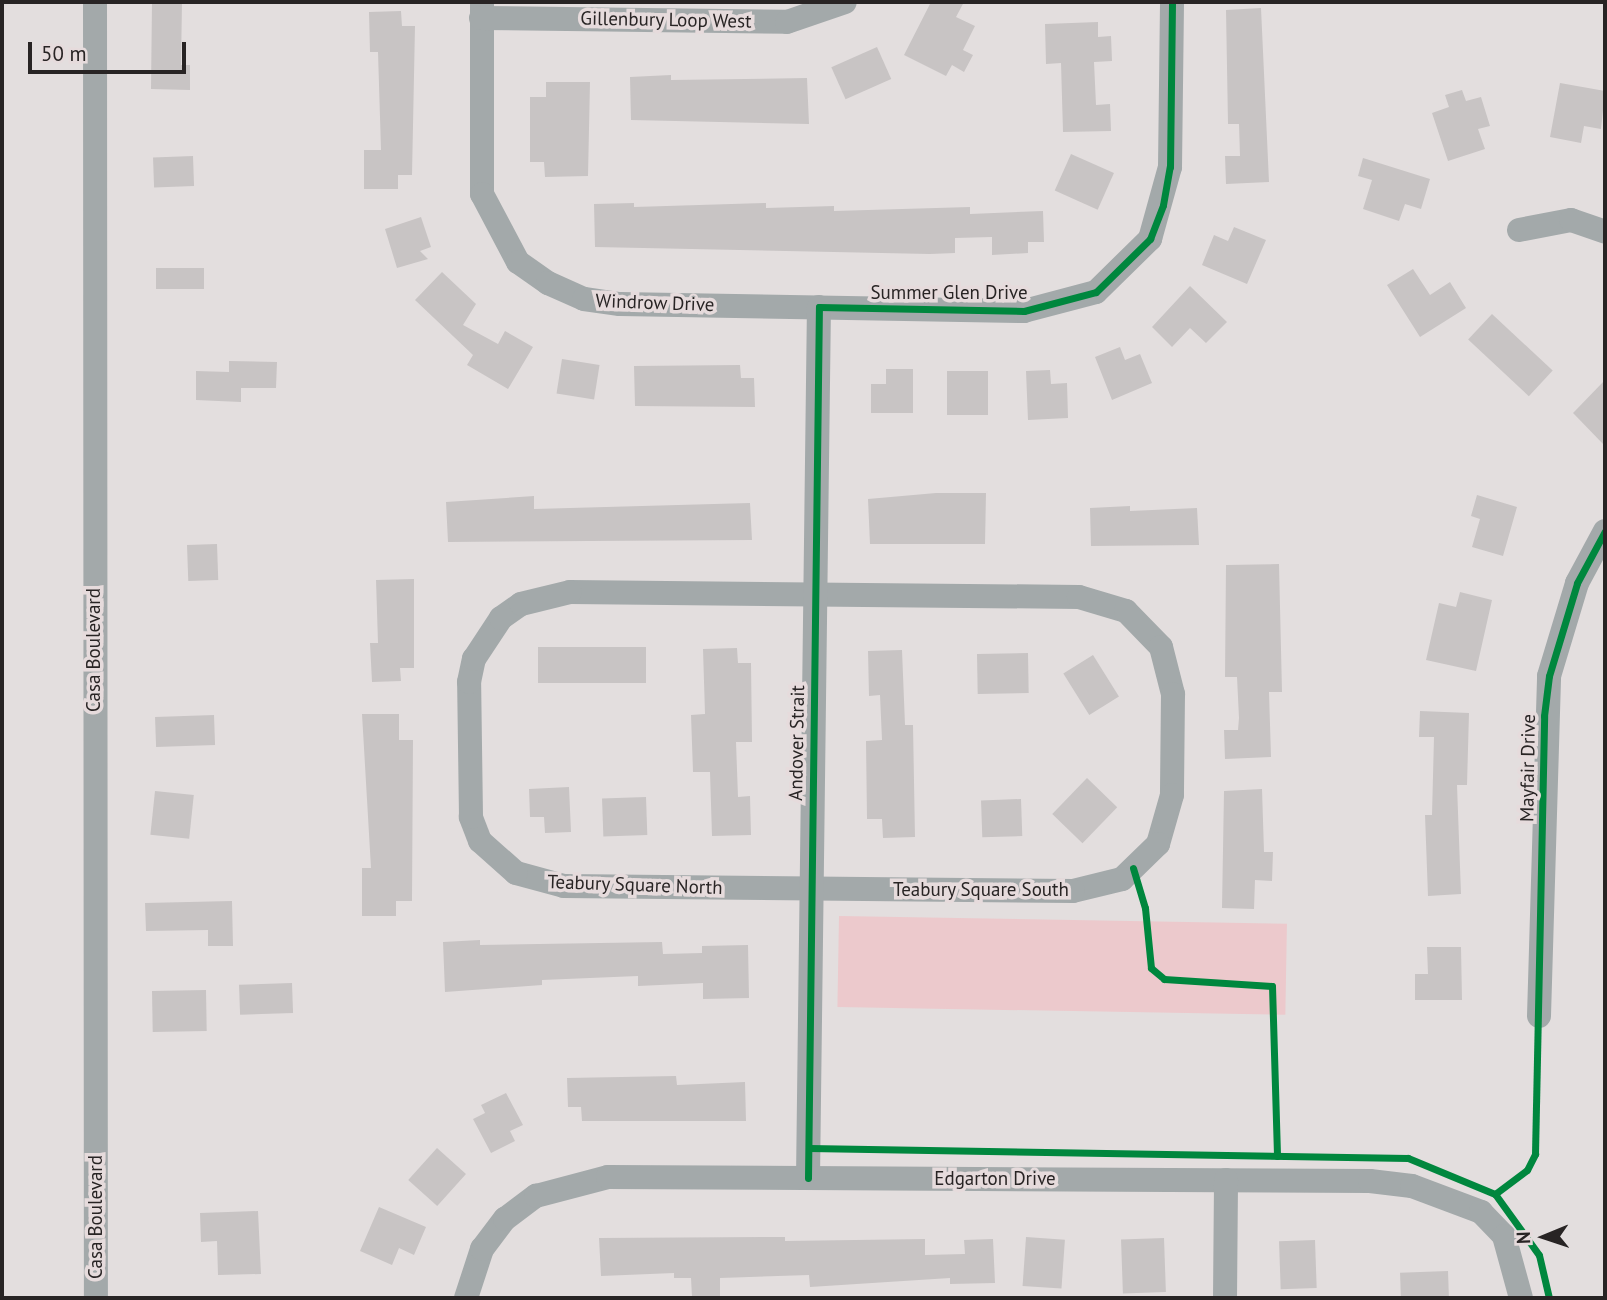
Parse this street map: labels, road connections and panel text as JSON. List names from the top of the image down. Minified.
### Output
{"streets":{"street":["Gillenbury Loop West","Summer Glen Drive","Windrow Drive","Casa Boulevard","Andover Strait","Mayfair Drive","Teabury Square North","Teabury Square South","Edgarton Drive"]},"crossings":[["Gillenbury Loop West","Windrow Drive"],["Summer Glen Drive","Windrow Drive"],["Summer Glen Drive","Andover Strait"],["Windrow Drive","Andover Strait"],["Andover Strait","Teabury Square North"],["Andover Strait","Teabury Square South"],["Andover Strait","Edgarton Drive"],["Teabury Square North","Teabury Square South"]],"scale_bar":"50 m","north":"left"}
